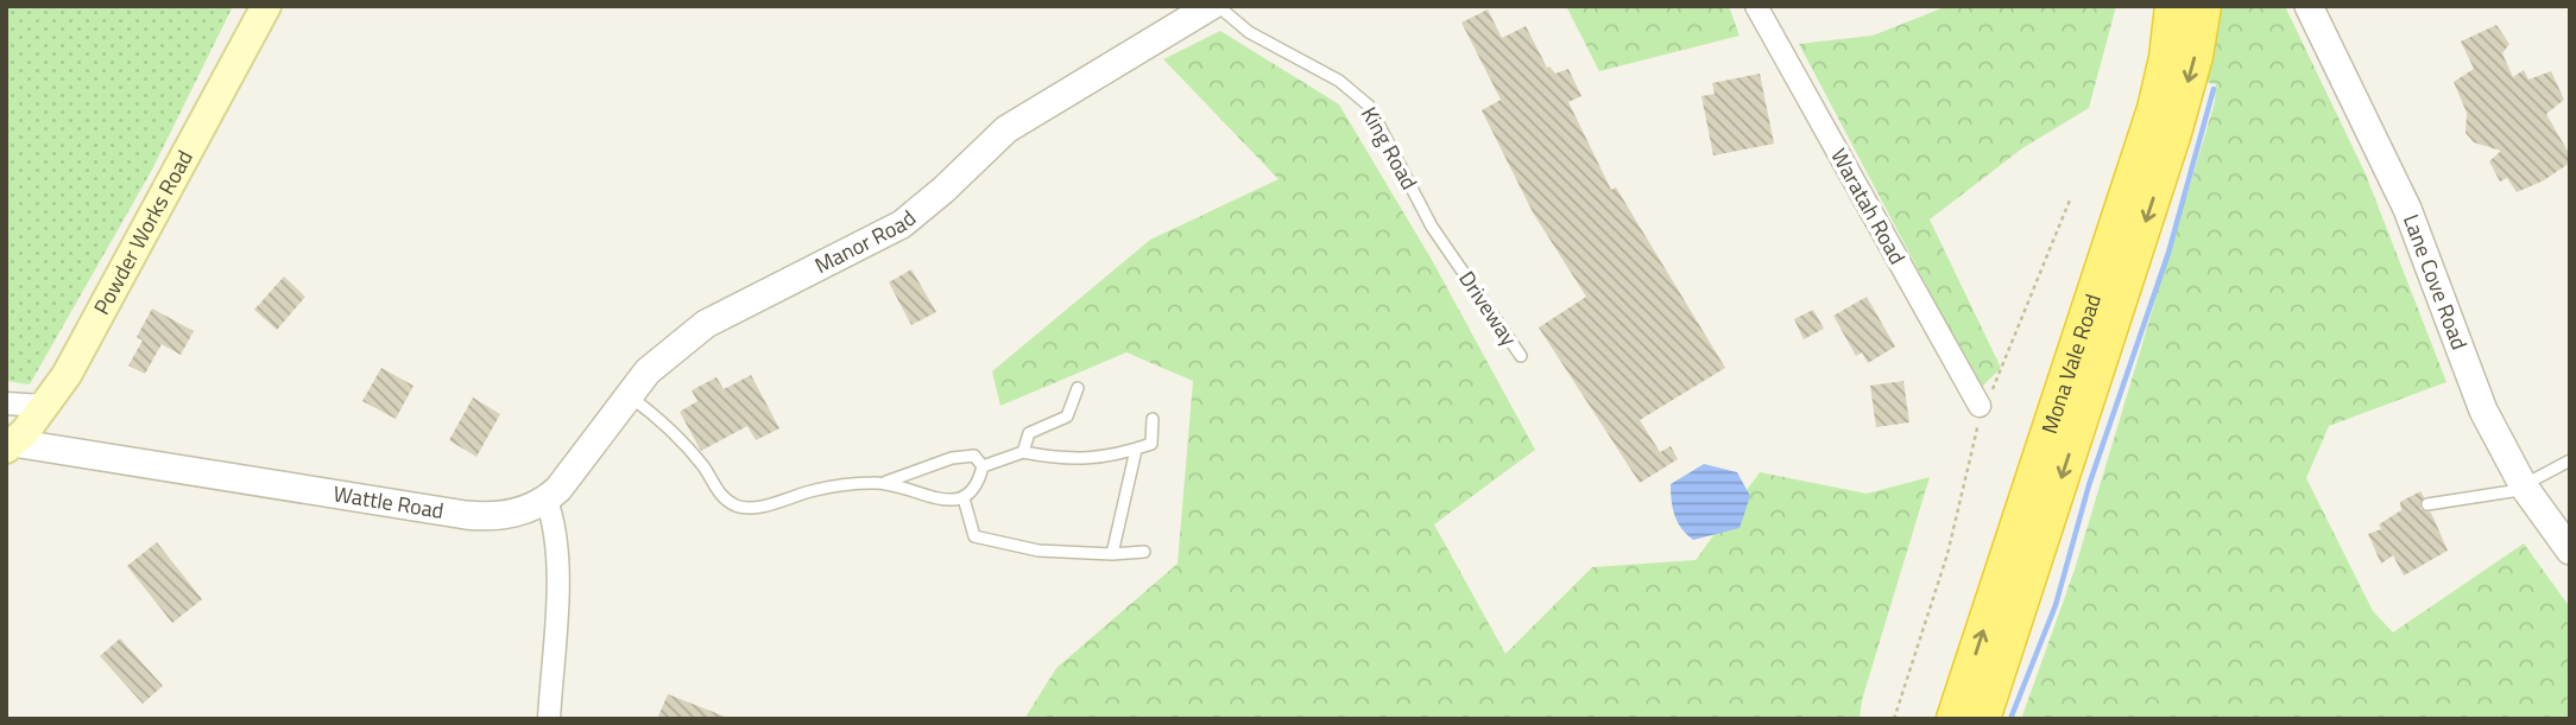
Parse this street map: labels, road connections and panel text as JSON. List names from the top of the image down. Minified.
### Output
{"streets":{"highway":["Mona Vale Road"],"main road":["Powder Works Road"],"street":["Waratah Road","Manor Road","Lane Cove Road","Wattle Road"],"lane":["King Road","Driveway"]},"crossings":[["King Road","Driveway"],["Powder Works Road","Wattle Road"],["Manor Road","Wattle Road"]]}
